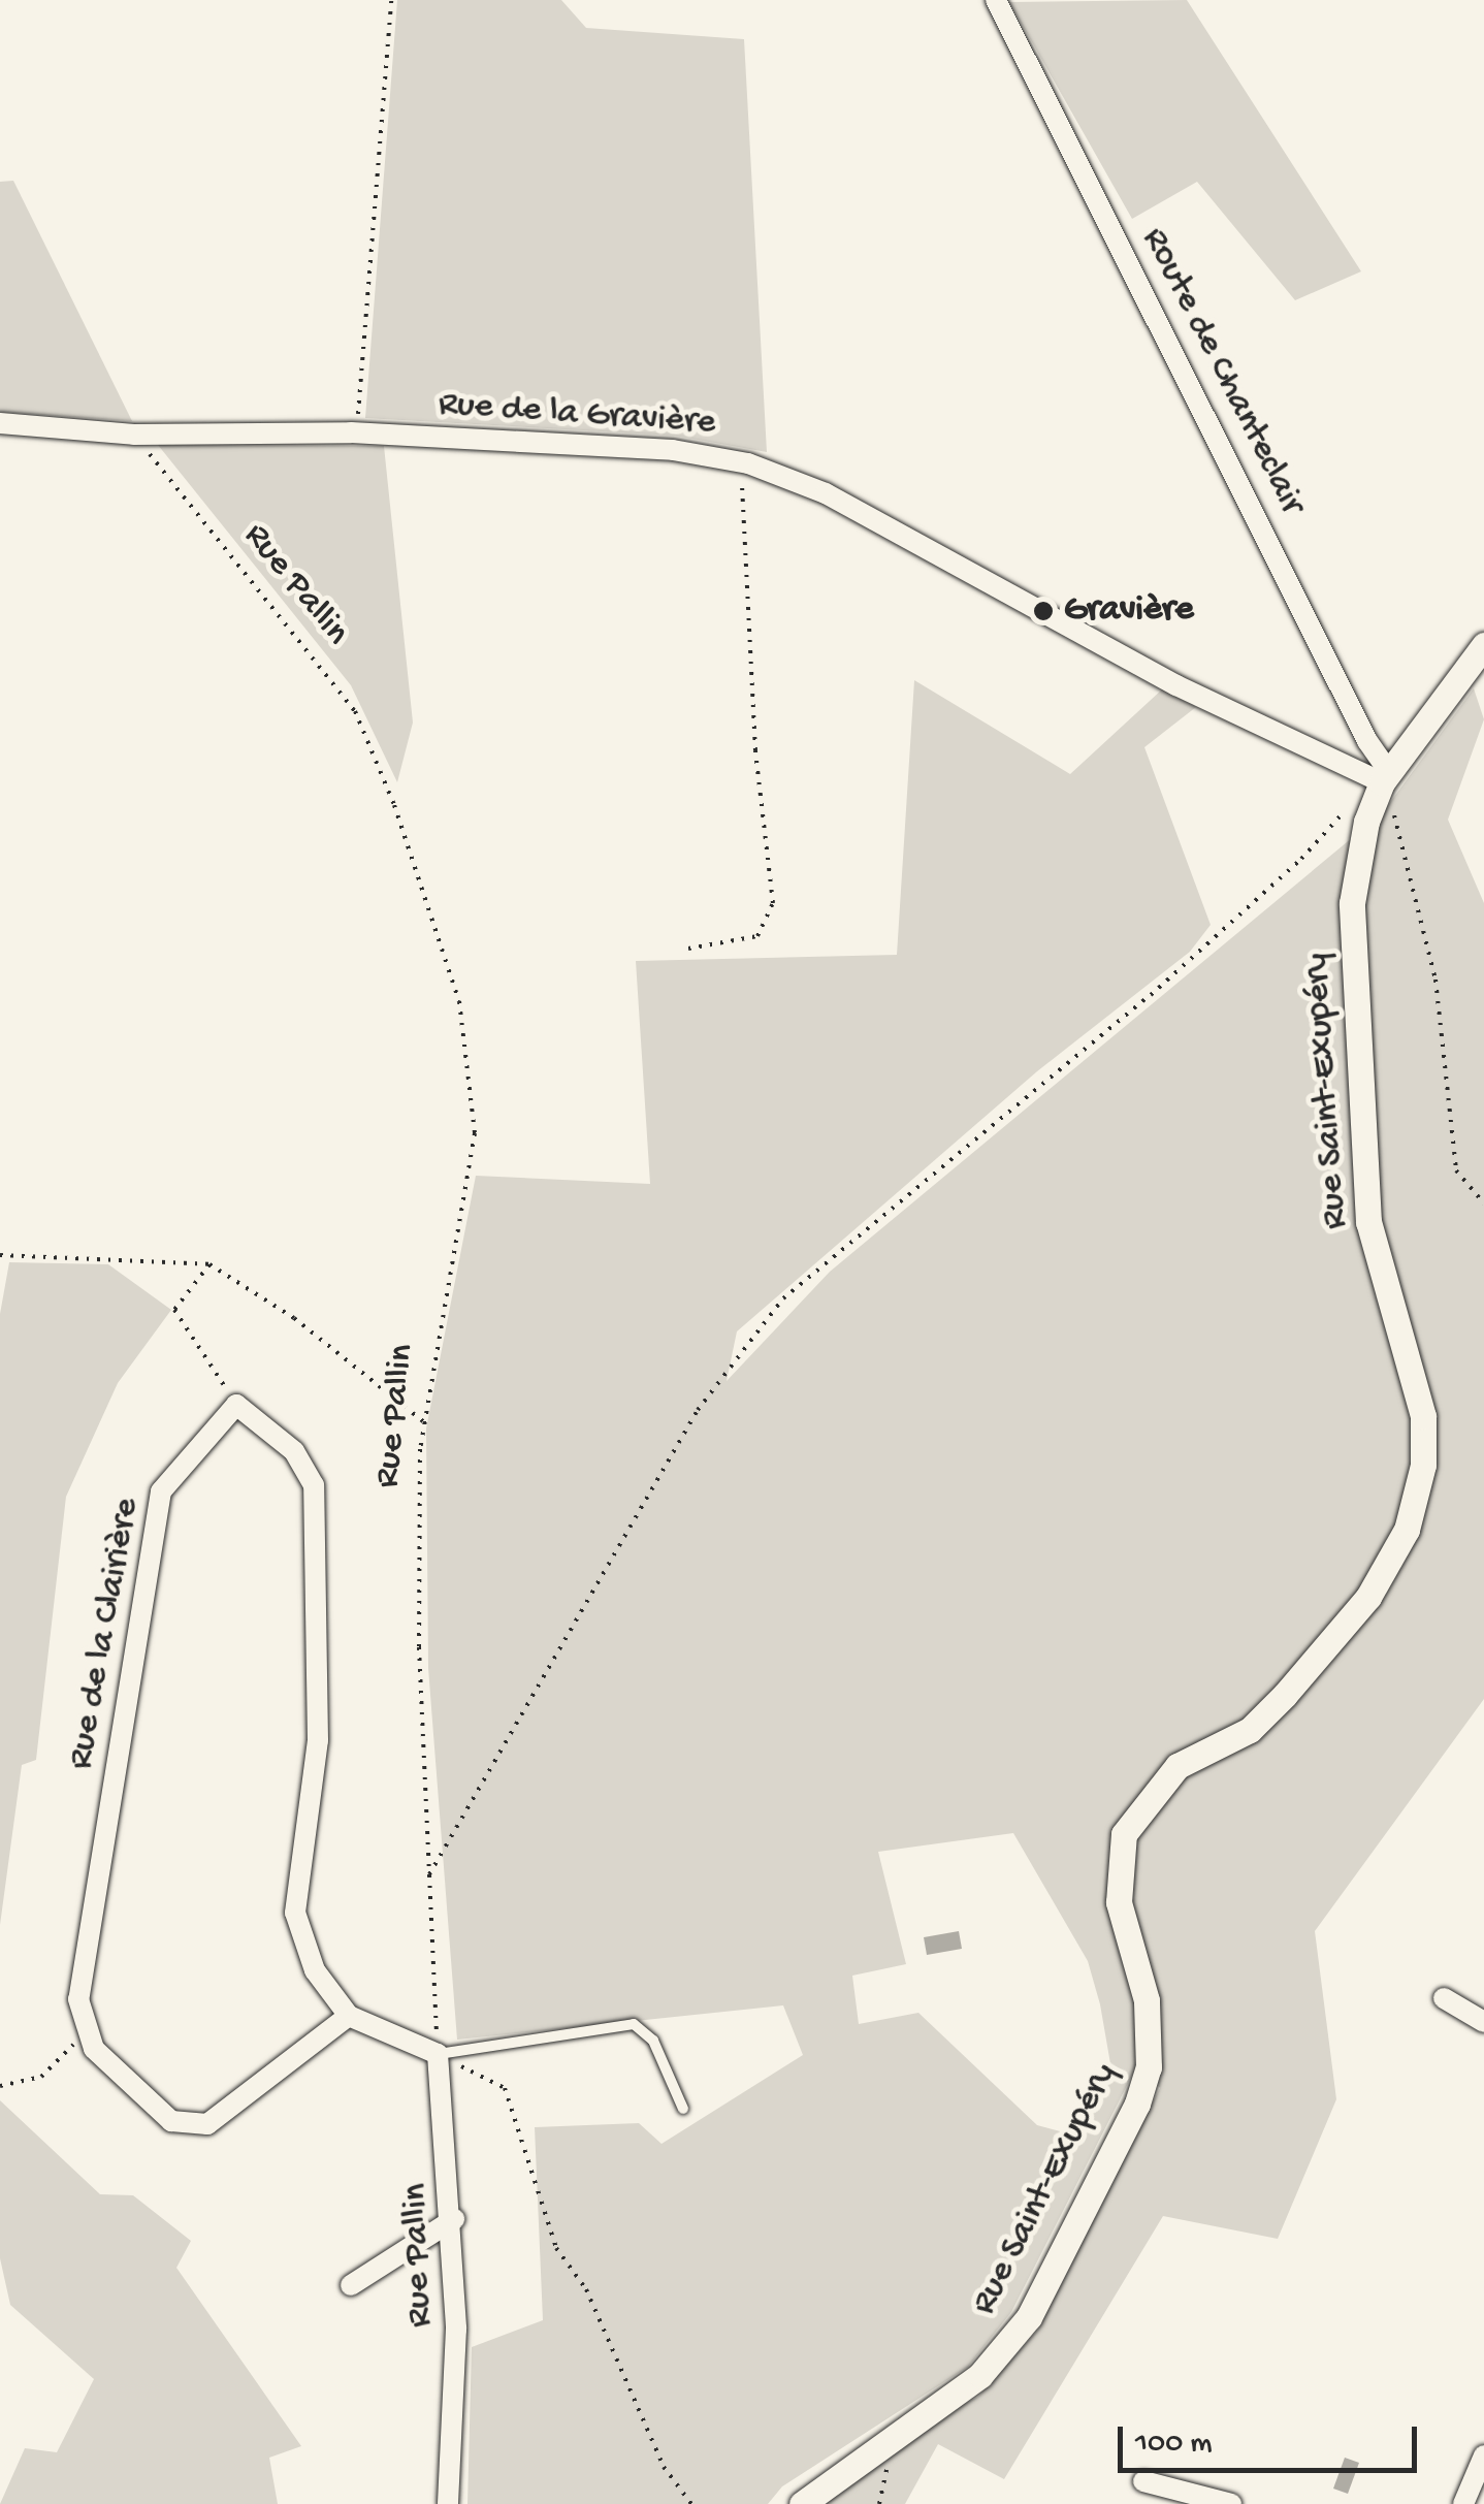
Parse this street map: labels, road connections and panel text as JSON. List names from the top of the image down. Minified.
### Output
{"streets":{"street":["Route de Chanteclair","Rue de la Gravière","Rue Pallin","Rue Saint-Exupéry","Rue de la Clairière"]},"crossings":[["Route de Chanteclair","Rue de la Gravière"],["Route de Chanteclair","Rue Saint-Exupéry"],["Rue de la Gravière","Rue Pallin"],["Rue de la Gravière","Rue Saint-Exupéry"]],"places":["Gravière"],"scale_bar":"100 m"}
